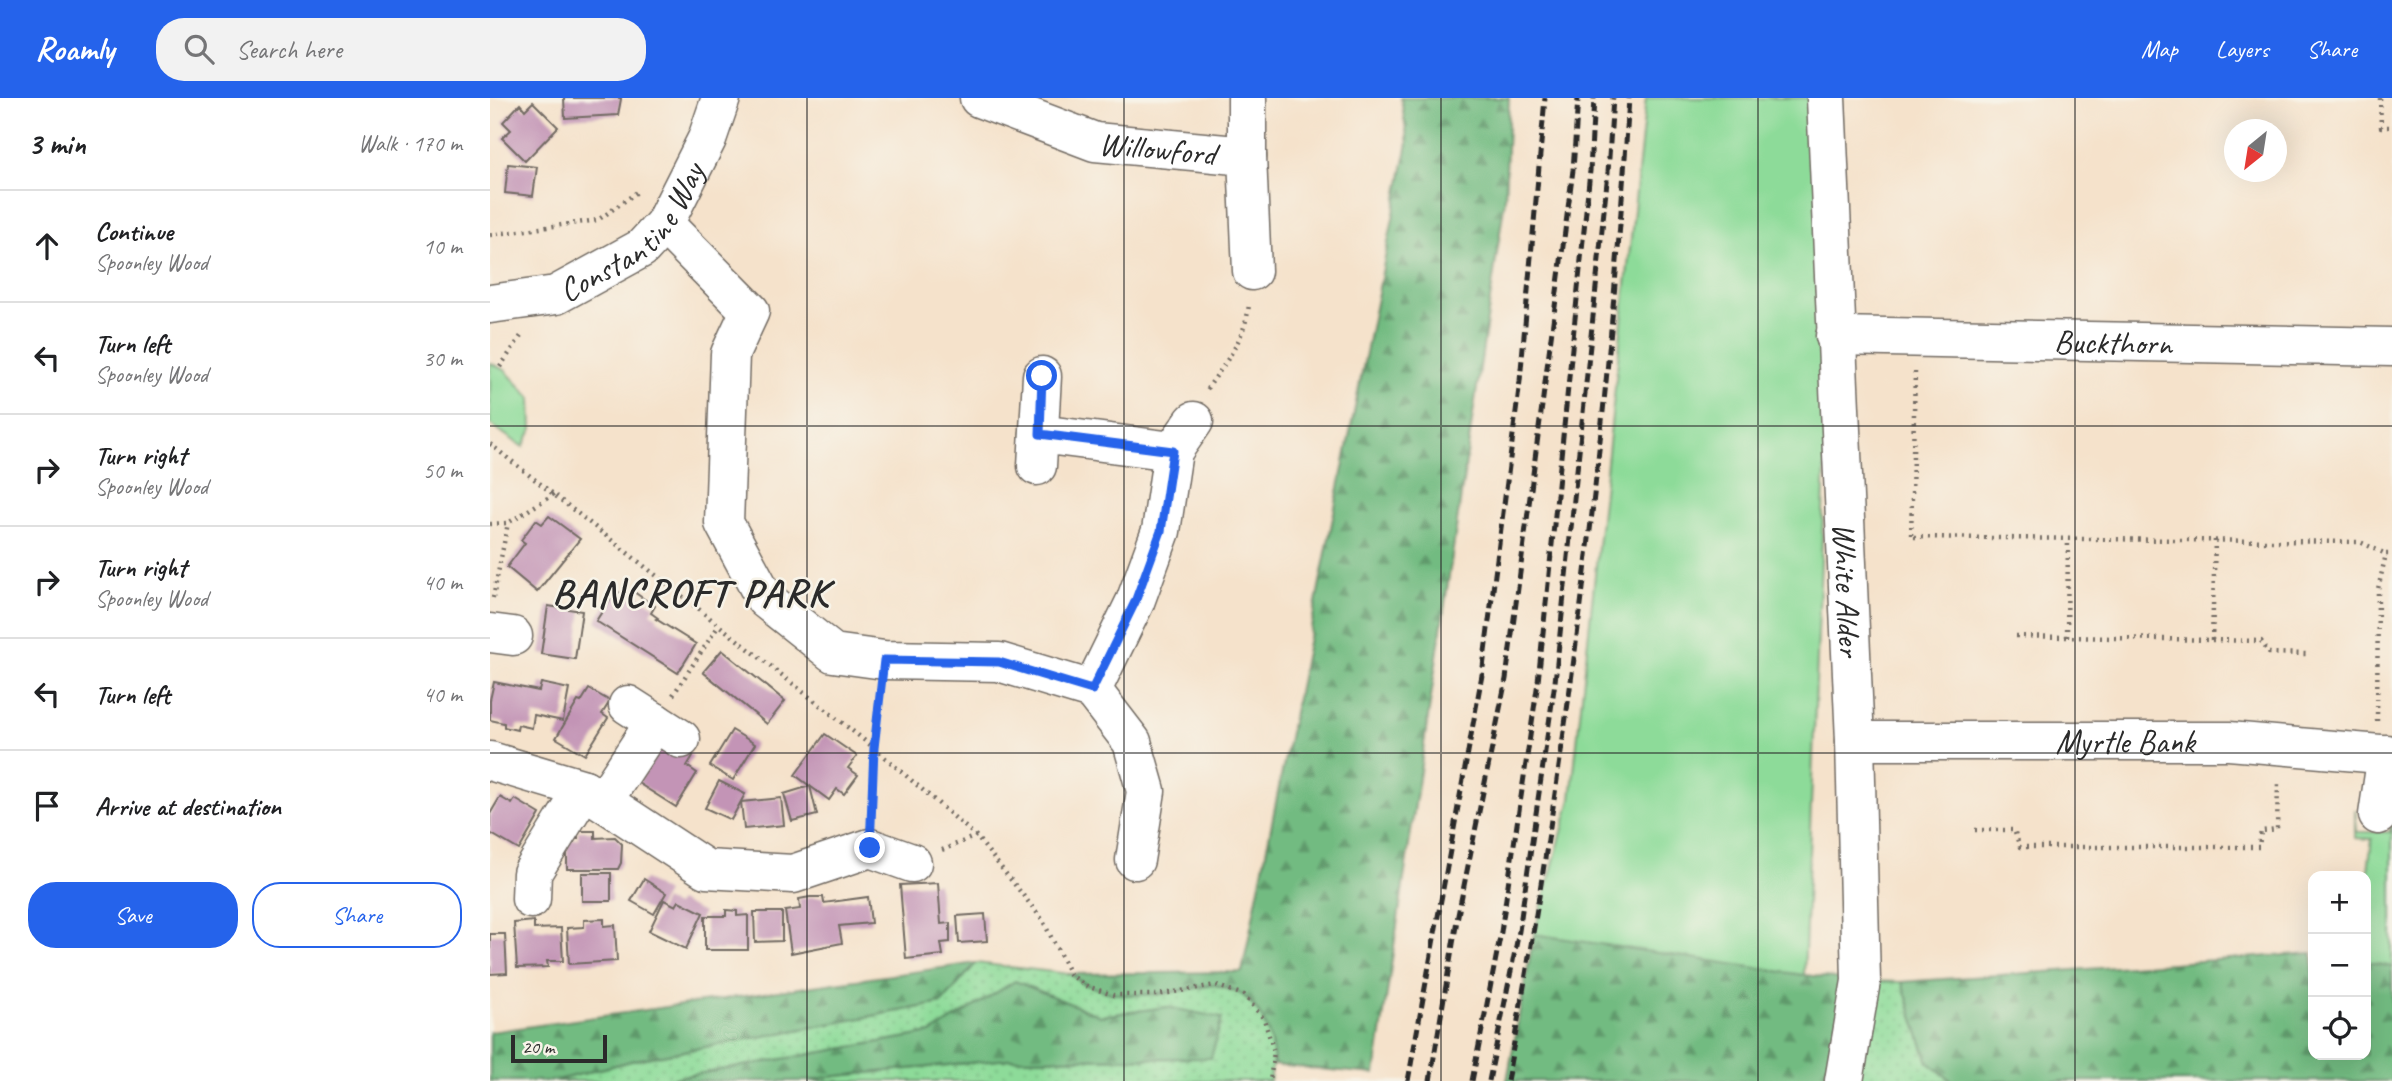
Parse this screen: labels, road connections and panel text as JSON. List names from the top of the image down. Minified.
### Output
{"streets":{"street":["Willowford","Constantine Way","Buckthorn","White Alder","Myrtle Bank"]},"crossings":[["Buckthorn","White Alder"],["White Alder","Myrtle Bank"]],"districts":["BANCROFT PARK"],"scale_bar":"20 m","north":"bottom left","page":{"header":"Roamly","search":"Search here","nav":["Map","Layers","Share"],"heading":["3 min","Walk · 170 m"],"list":[["Continue","Spoonley Wood","10 m"],["Turn left","Spoonley Wood","30 m"],["Turn right","Spoonley Wood","50 m"],["Turn right","Spoonley Wood","40 m"],["Turn left","40 m"],"Arrive at destination"],"buttons":["Save","Share"],"map_buttons":["+","−"],"scale":"20 m"}}
